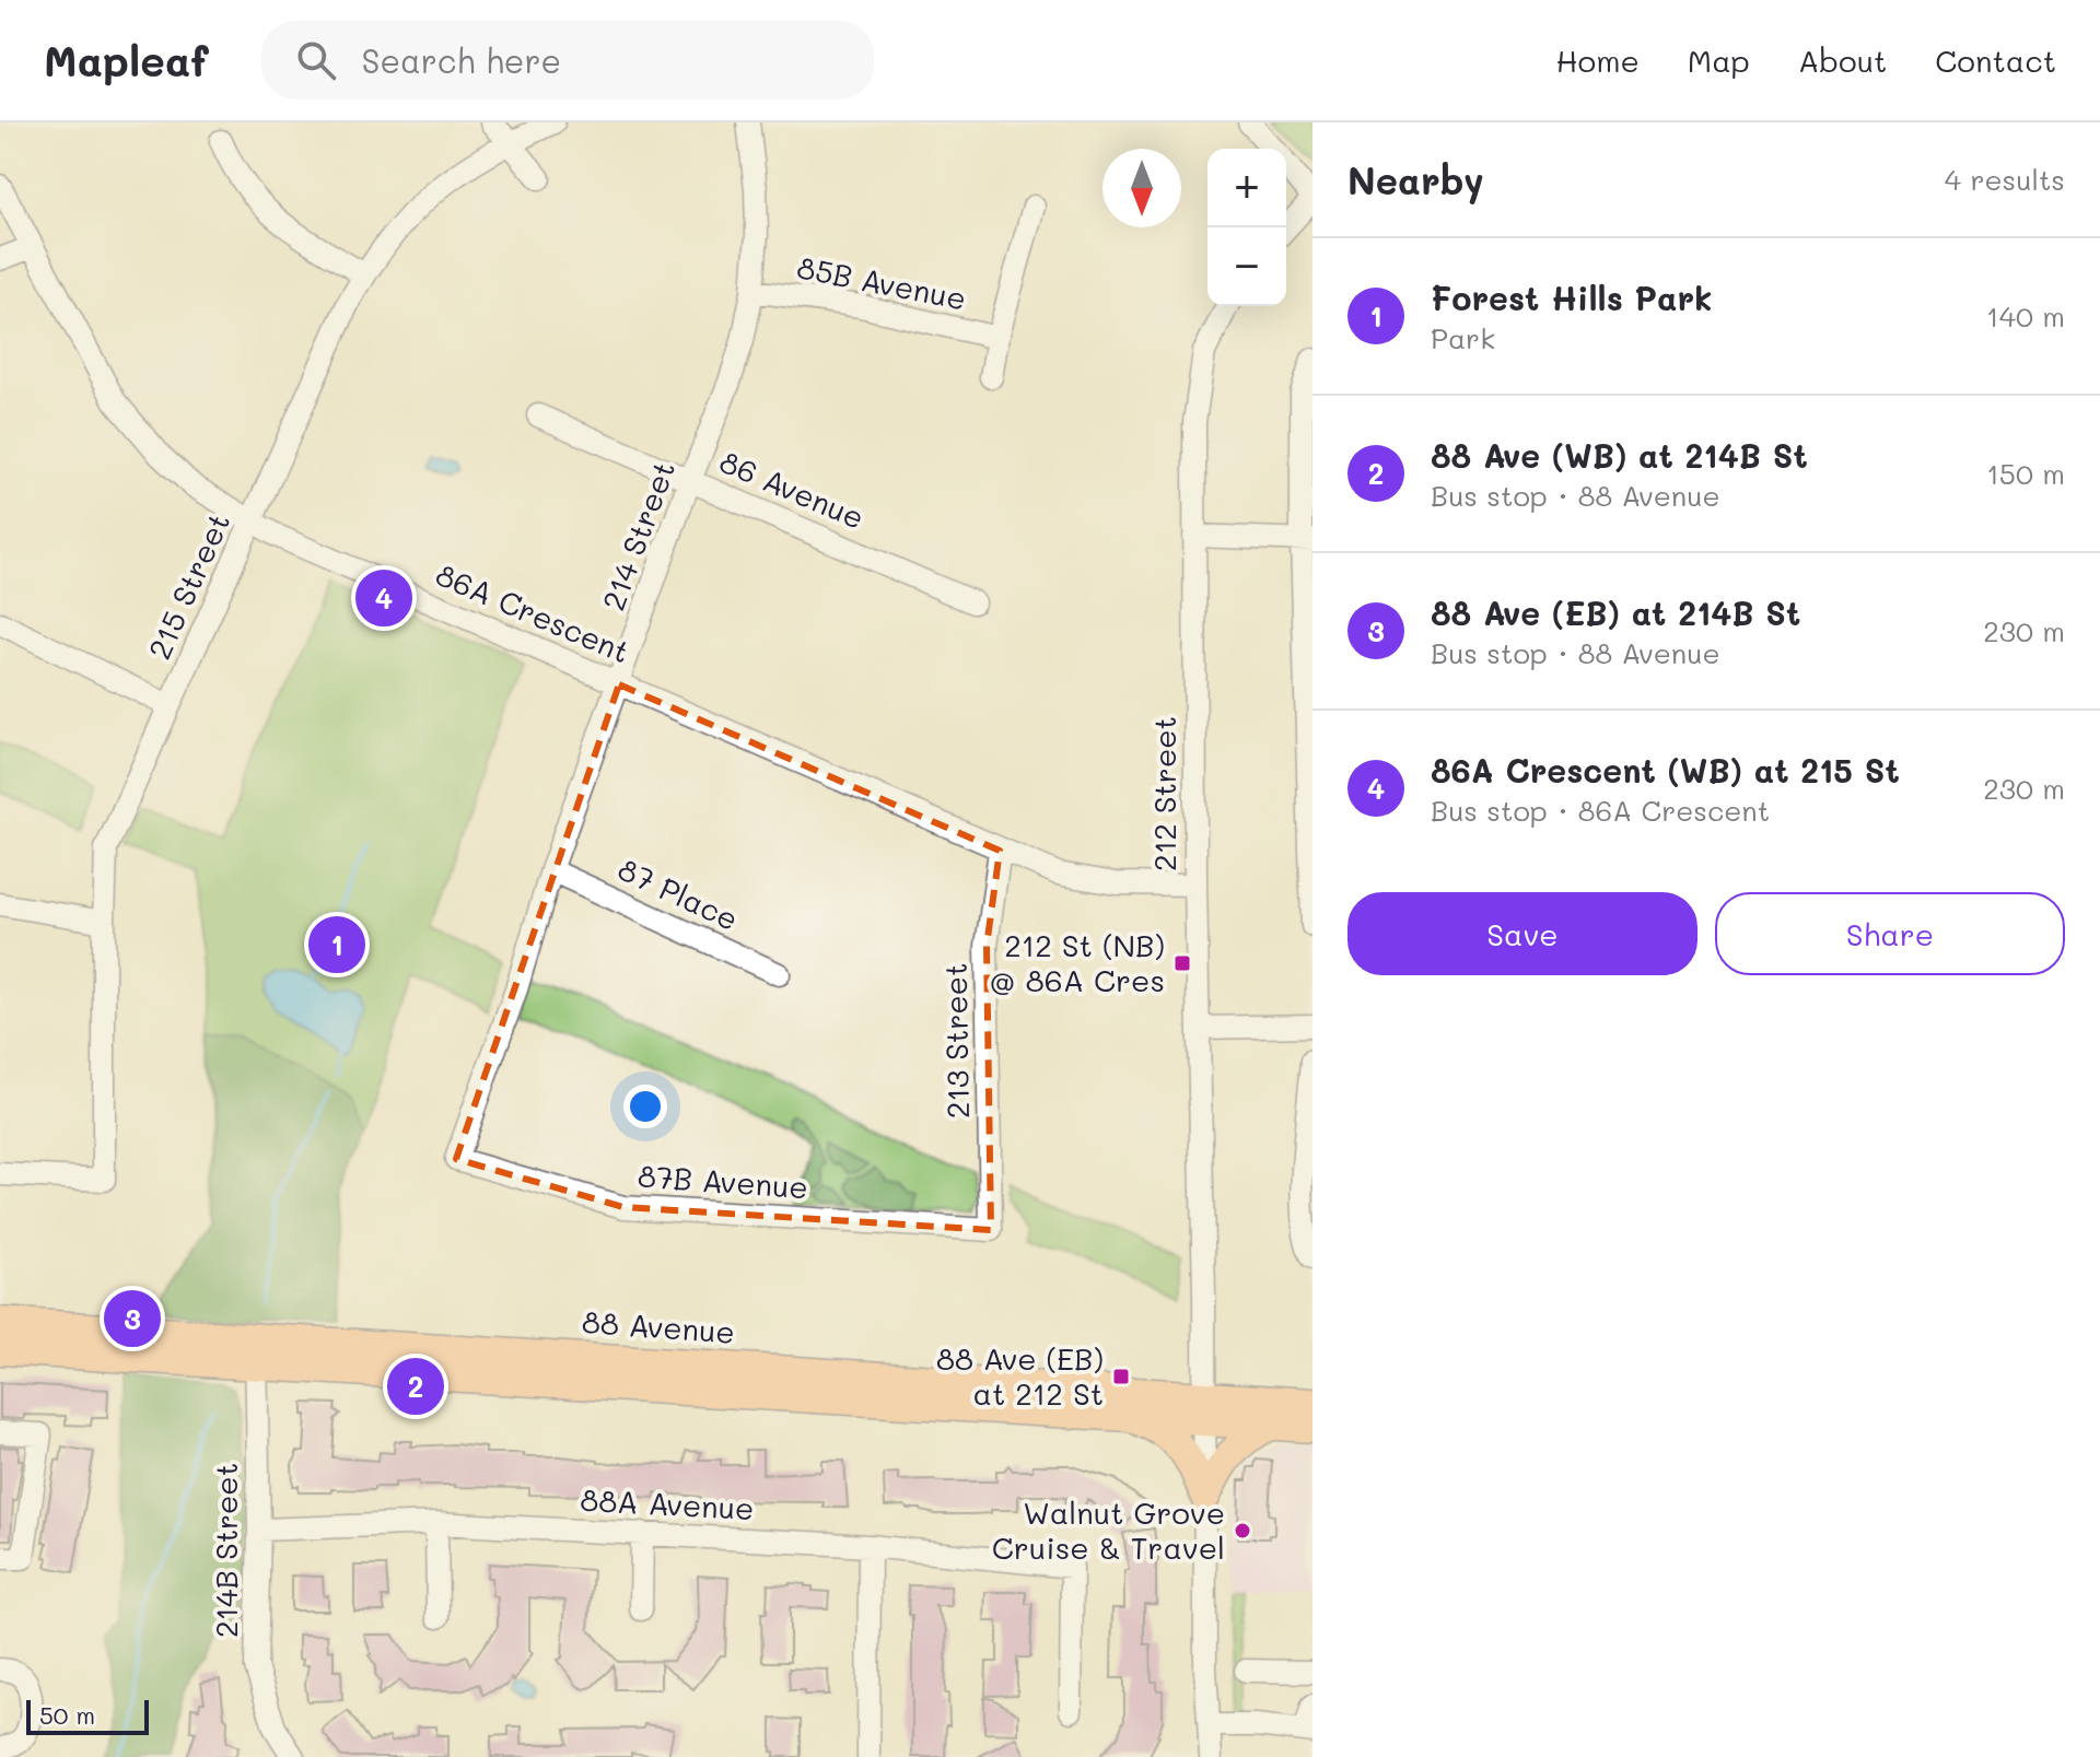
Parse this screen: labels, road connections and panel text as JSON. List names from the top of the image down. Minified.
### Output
{"streets":{"main road":["88 Avenue"],"street":["85B Avenue","86 Avenue","214 Street","215 Street","86A Crescent","212 Street","87 Place","213 Street","87B Avenue","88A Avenue","214B Street"]},"crossings":[["85B Avenue","214 Street"],["86 Avenue","214 Street"],["214 Street","86A Crescent"],["214 Street","87 Place"],["214 Street","87B Avenue"],["215 Street","86A Crescent"],["86A Crescent","212 Street"],["86A Crescent","213 Street"],["212 Street","88 Avenue"],["213 Street","87B Avenue"],["88 Avenue","214B Street"],["88A Avenue","214B Street"]],"places":{"transit":["212 St (NB) @ 86A Cres","88 Ave (EB) at 212 St"],"other":["Walnut Grove Cruise & Travel"]},"scale_bar":"50 m","north":"bottom","page":{"header":"Mapleaf","search":"Search here","nav":["Home","Map","About","Contact"],"heading":["Nearby","4 results"],"map_buttons":["+","−"],"list":[{"mark":"1","name":"Forest Hills Park","note":"Park","value":"140 m"},{"mark":"2","name":"88 Ave (WB) at 214B St","note":"Bus stop · 88 Avenue","value":"150 m"},{"mark":"3","name":"88 Ave (EB) at 214B St","note":"Bus stop · 88 Avenue","value":"230 m"},{"mark":"4","name":"86A Crescent (WB) at 215 St","note":"Bus stop · 86A Crescent","value":"230 m"}],"pins":["4","1","3","2"],"buttons":["Save","Share"],"scale":"50 m"}}
